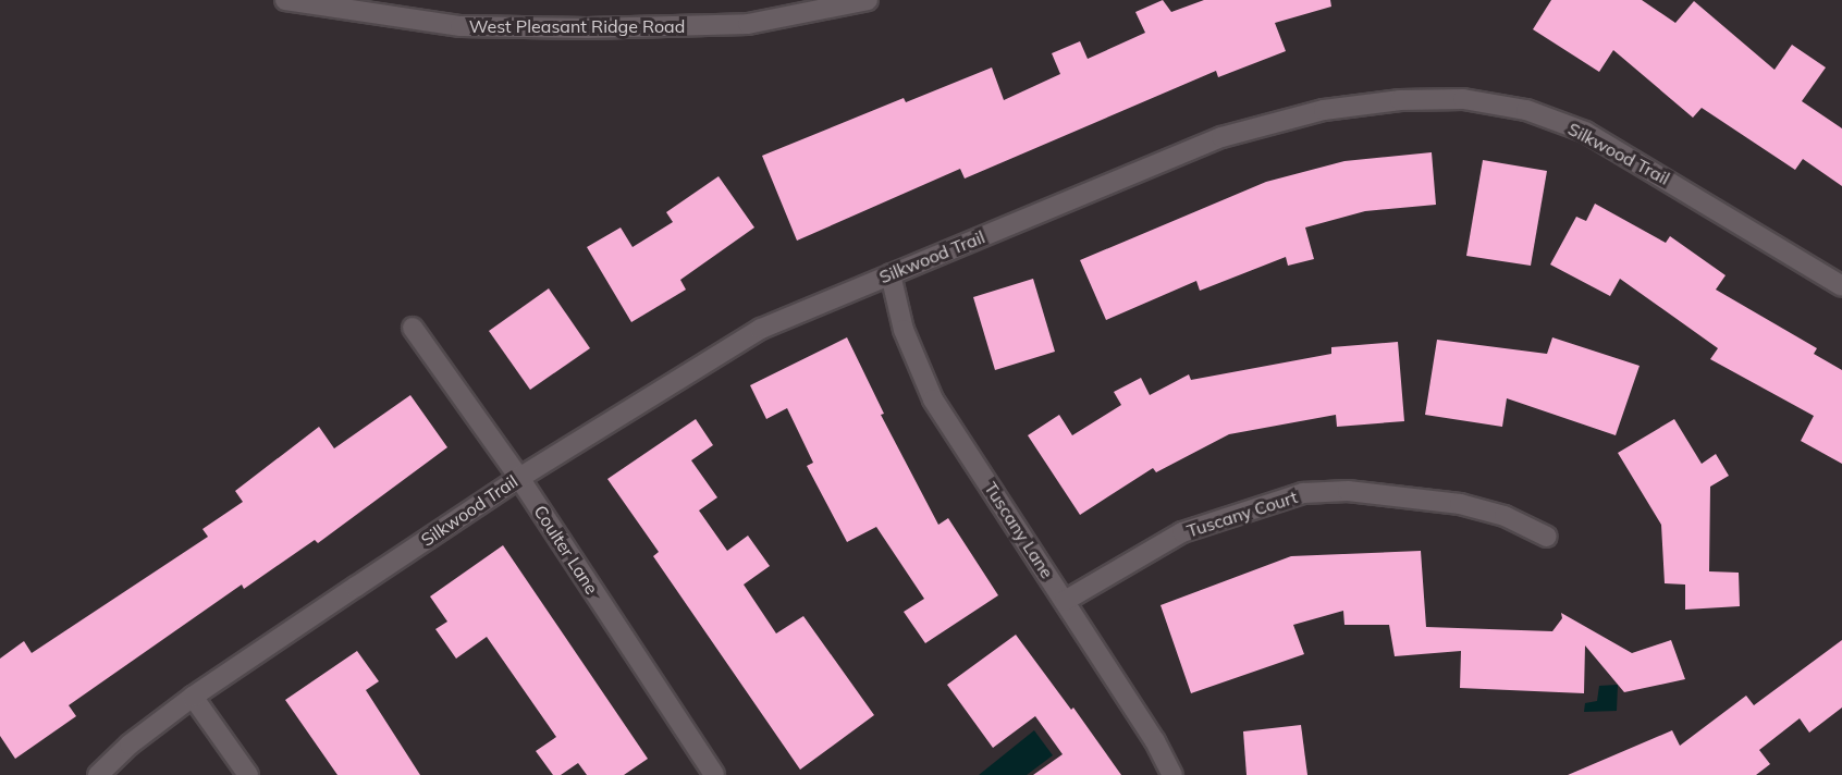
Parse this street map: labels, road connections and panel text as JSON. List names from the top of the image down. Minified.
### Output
{"streets":{"street":["West Pleasant Ridge Road","Silkwood Trail","Tuscany Court","Tuscany Lane","Coulter Lane"]},"crossings":[["Silkwood Trail","Tuscany Lane"],["Silkwood Trail","Coulter Lane"],["Tuscany Court","Tuscany Lane"]]}
